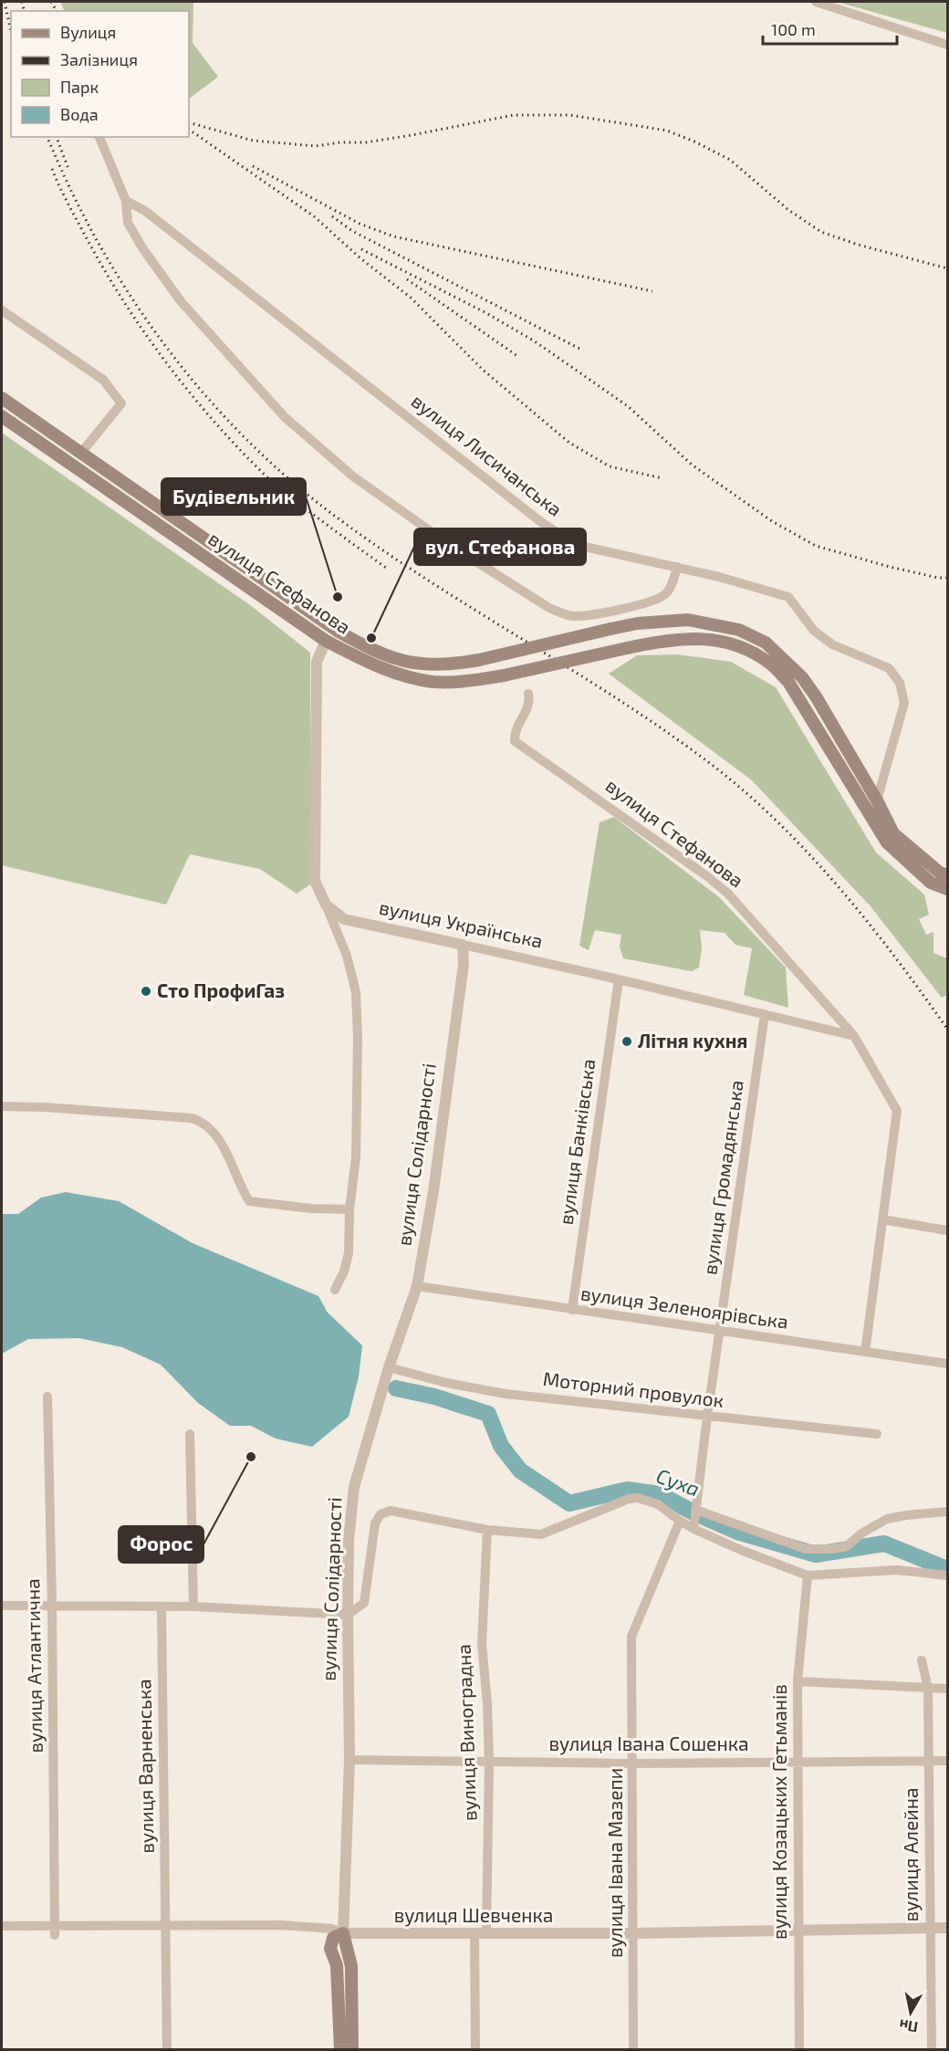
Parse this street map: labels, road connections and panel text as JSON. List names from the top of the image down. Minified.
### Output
{"streets":{"main road":["вулиця Стефанова","вулиця Солідарності"],"street":["вулиця Лисичанська","вулиця Українська","вулиця Банківська","вулиця Громадянська","вулиця Зеленоярівська","Моторний провулок","вулиця Атлантична","вулиця Виноградна","вулиця Івана Сошенка","вулиця Варненська","вулиця Козацьких Гетьманів","вулиця Алейна","вулиця Івана Мазепи","вулиця Шевченка"]},"crossings":[["вулиця Лисичанська","вулиця Стефанова"],["вулиця Стефанова","вулиця Українська"],["вулиця Українська","вулиця Банківська"],["вулиця Українська","вулиця Солідарності"],["вулиця Українська","вулиця Громадянська"],["вулиця Банківська","вулиця Зеленоярівська"],["вулиця Солідарності","вулиця Зеленоярівська"],["вулиця Солідарності","Моторний провулок"],["вулиця Солідарності","вулиця Івана Сошенка"],["вулиця Солідарності","вулиця Шевченка"],["вулиця Громадянська","вулиця Зеленоярівська"],["вулиця Громадянська","Моторний провулок"],["вулиця Атлантична","вулиця Шевченка"],["вулиця Виноградна","вулиця Івана Сошенка"],["вулиця Виноградна","вулиця Шевченка"],["вулиця Івана Сошенка","вулиця Козацьких Гетьманів"],["вулиця Івана Сошенка","вулиця Алейна"],["вулиця Івана Сошенка","вулиця Івана Мазепи"],["вулиця Варненська","вулиця Шевченка"],["вулиця Козацьких Гетьманів","вулиця Шевченка"],["вулиця Алейна","вулиця Шевченка"],["вулиця Івана Мазепи","вулиця Шевченка"]],"water":["Суха"],"places":["Будівельник","вул. Стефанова","Сто ПрофиГаз","Літня кухня","Форос"],"legend":["Вулиця","Залізниця","Парк","Вода"],"scale_bar":"100 m","north":"bottom"}
